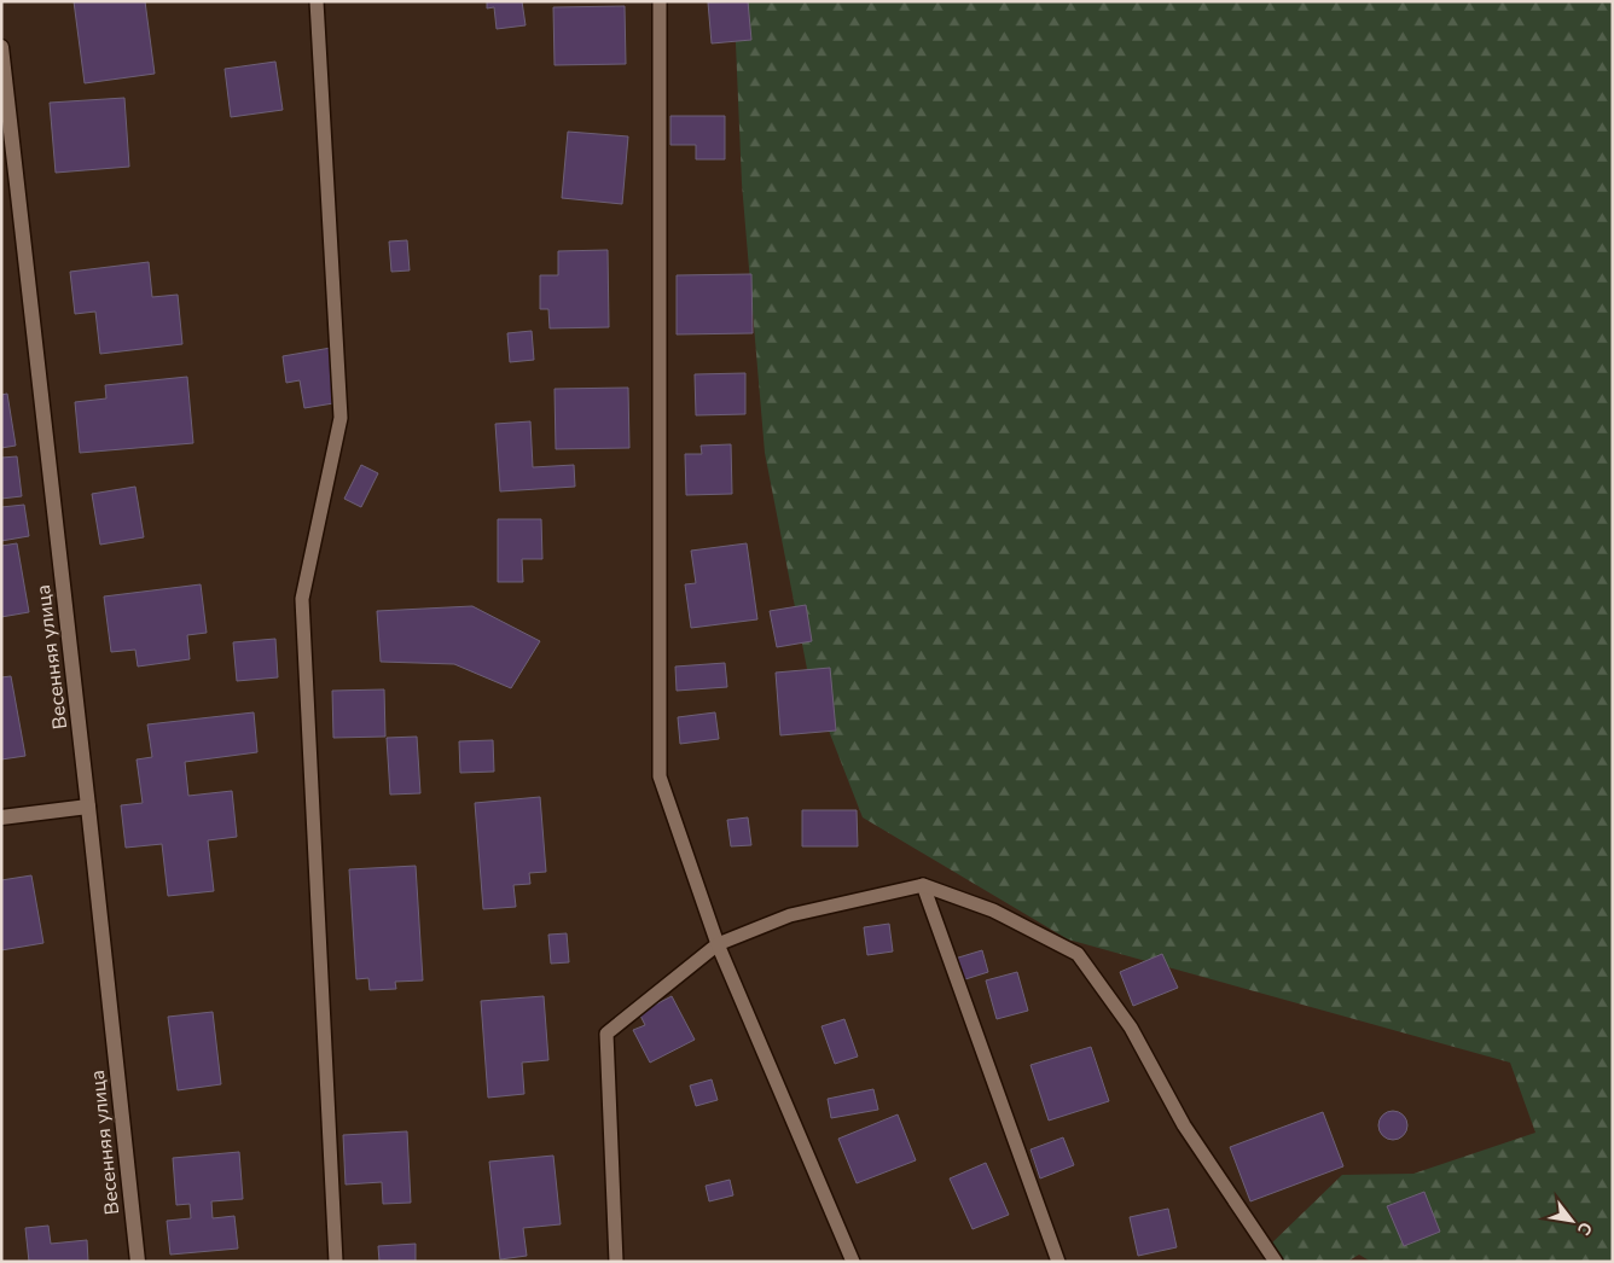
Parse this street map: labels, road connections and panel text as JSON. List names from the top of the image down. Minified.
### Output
{"streets":{"street":["Весенняя улица"]},"north":"bottom right"}
